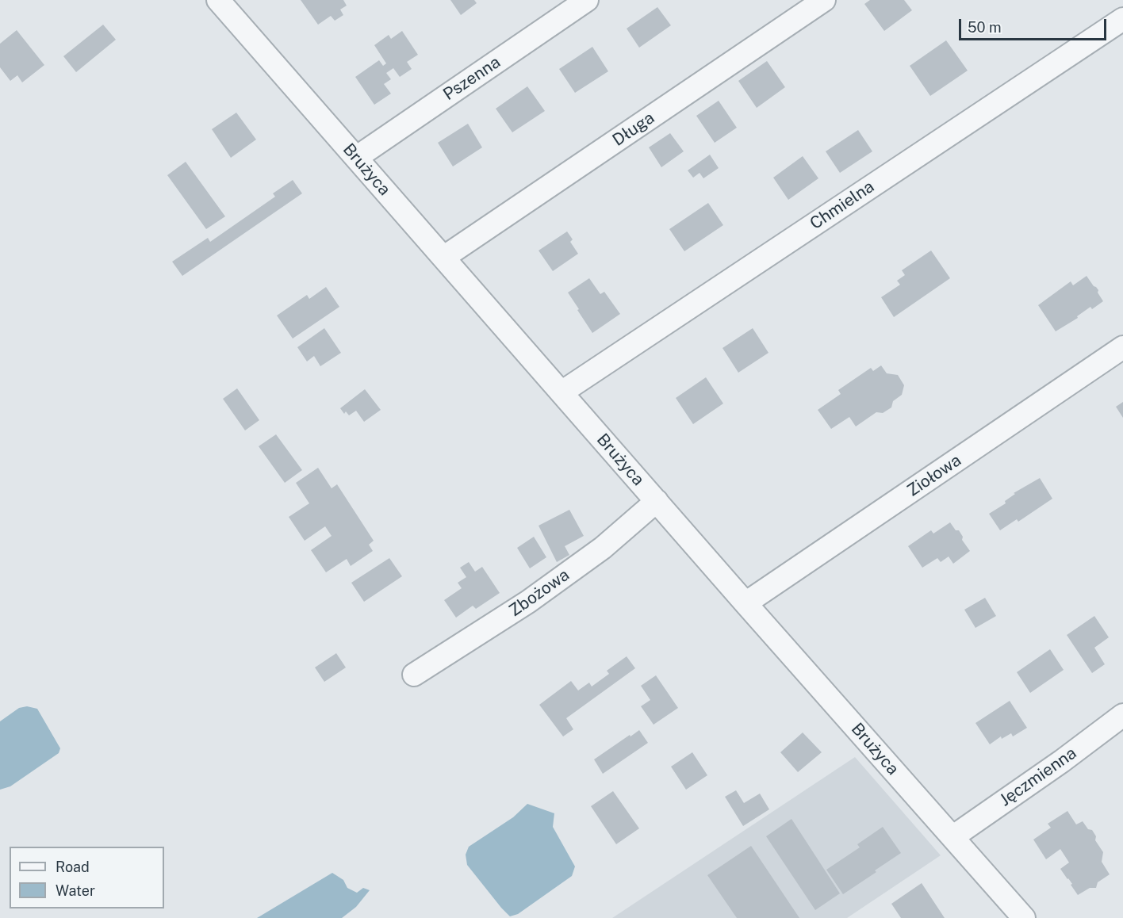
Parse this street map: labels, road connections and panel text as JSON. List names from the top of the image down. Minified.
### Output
{"streets":{"street":["Pszenna","Długa","Brużyca","Chmielna","Ziołowa","Zbożowa","Jęczmienna"]},"crossings":[["Pszenna","Brużyca"],["Długa","Brużyca"],["Brużyca","Chmielna"],["Brużyca","Ziołowa"],["Brużyca","Zbożowa"],["Brużyca","Jęczmienna"]],"legend":["Road","Water"],"scale_bar":"50 m"}
